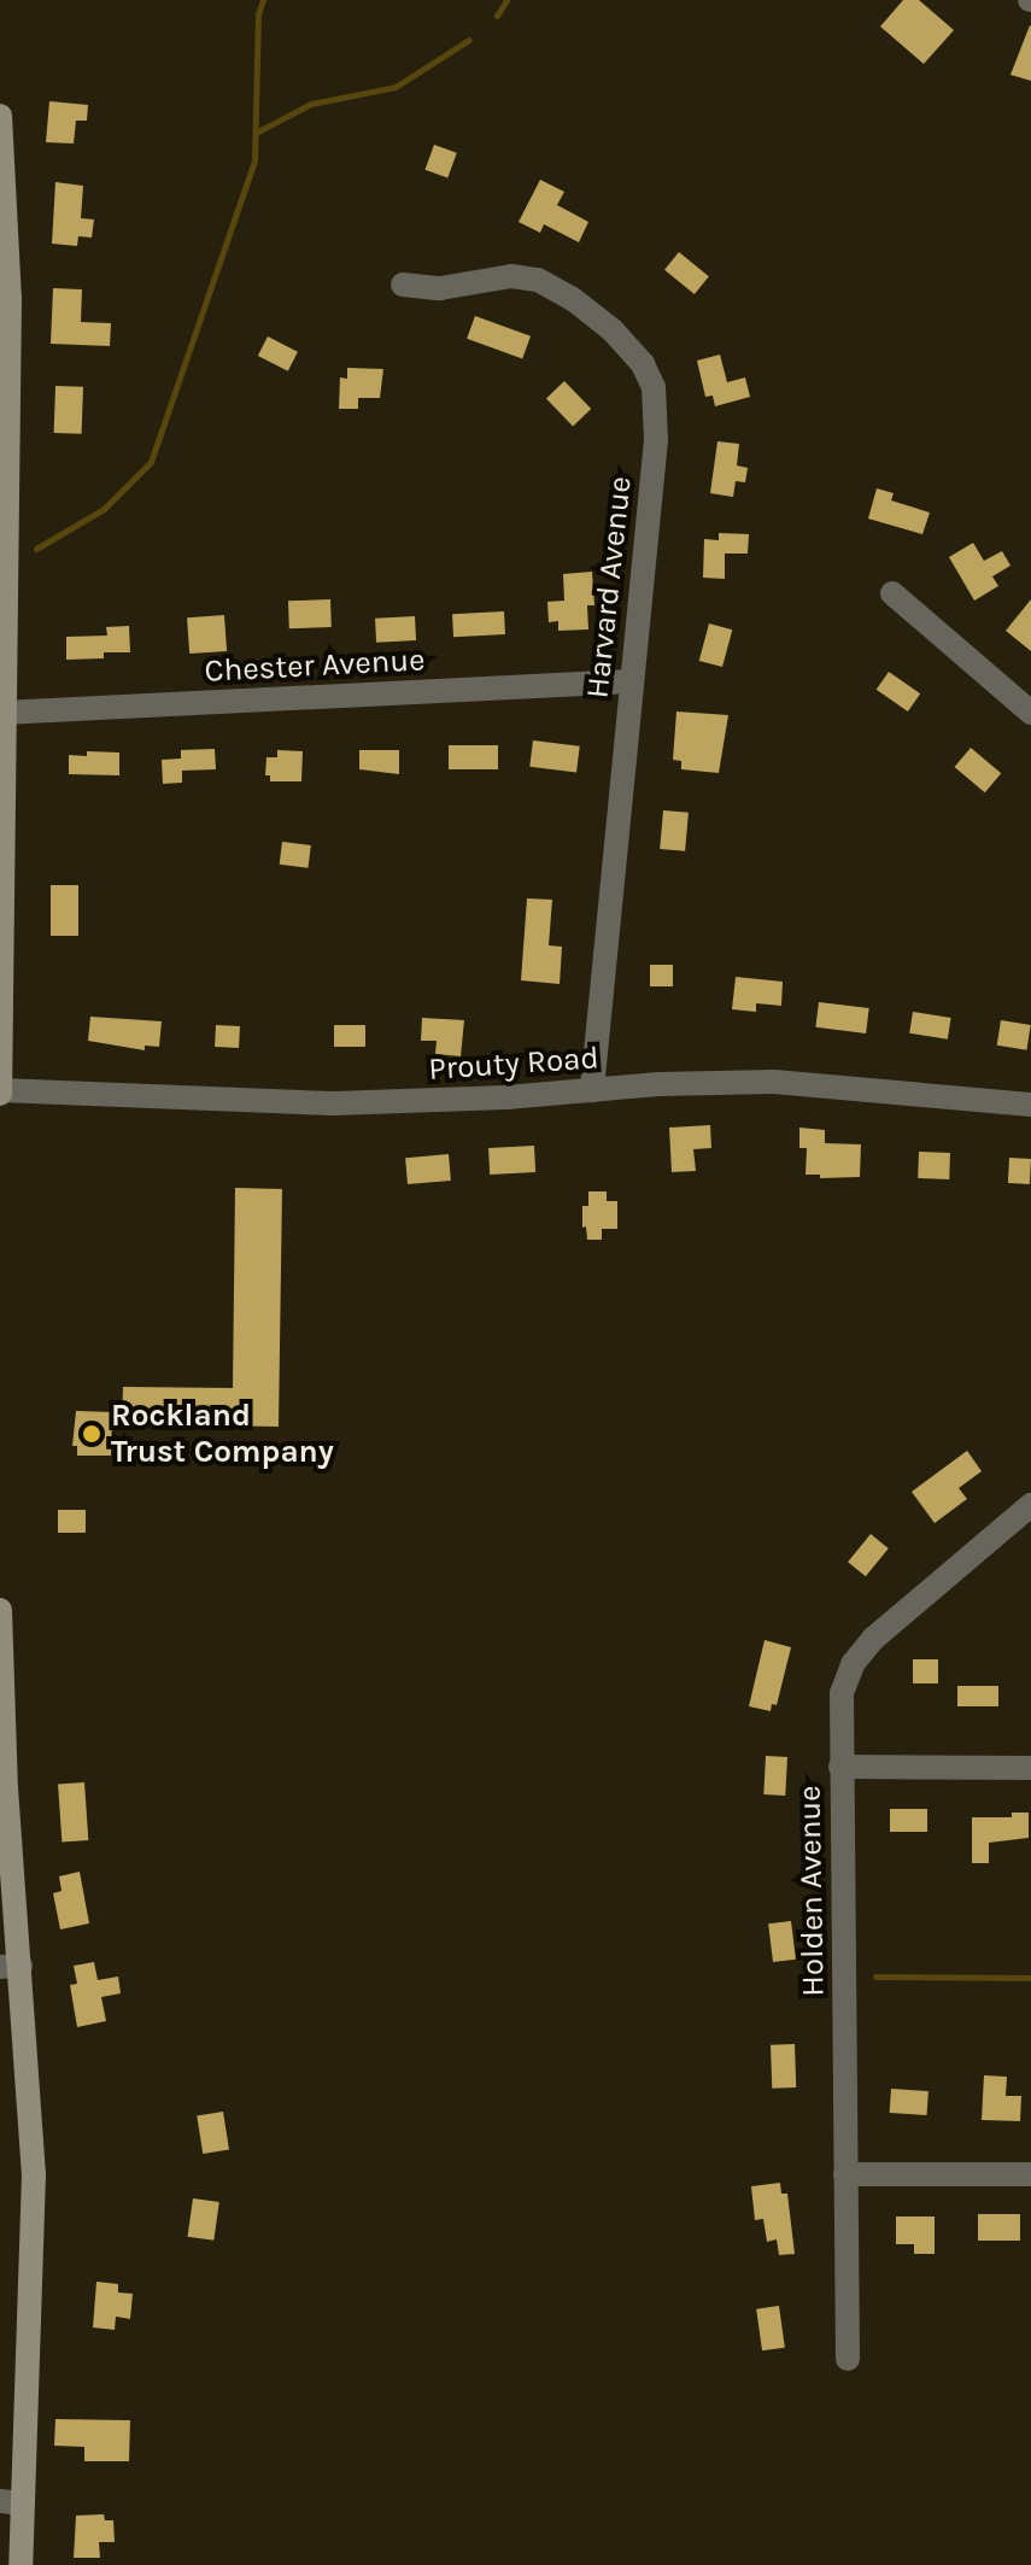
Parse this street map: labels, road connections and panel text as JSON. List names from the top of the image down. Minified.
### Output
{"streets":{"street":["Harvard Avenue","Chester Avenue","Prouty Road","Holden Avenue"]},"crossings":[["Harvard Avenue","Chester Avenue"],["Harvard Avenue","Prouty Road"]],"places":["Rockland Trust Company"]}
